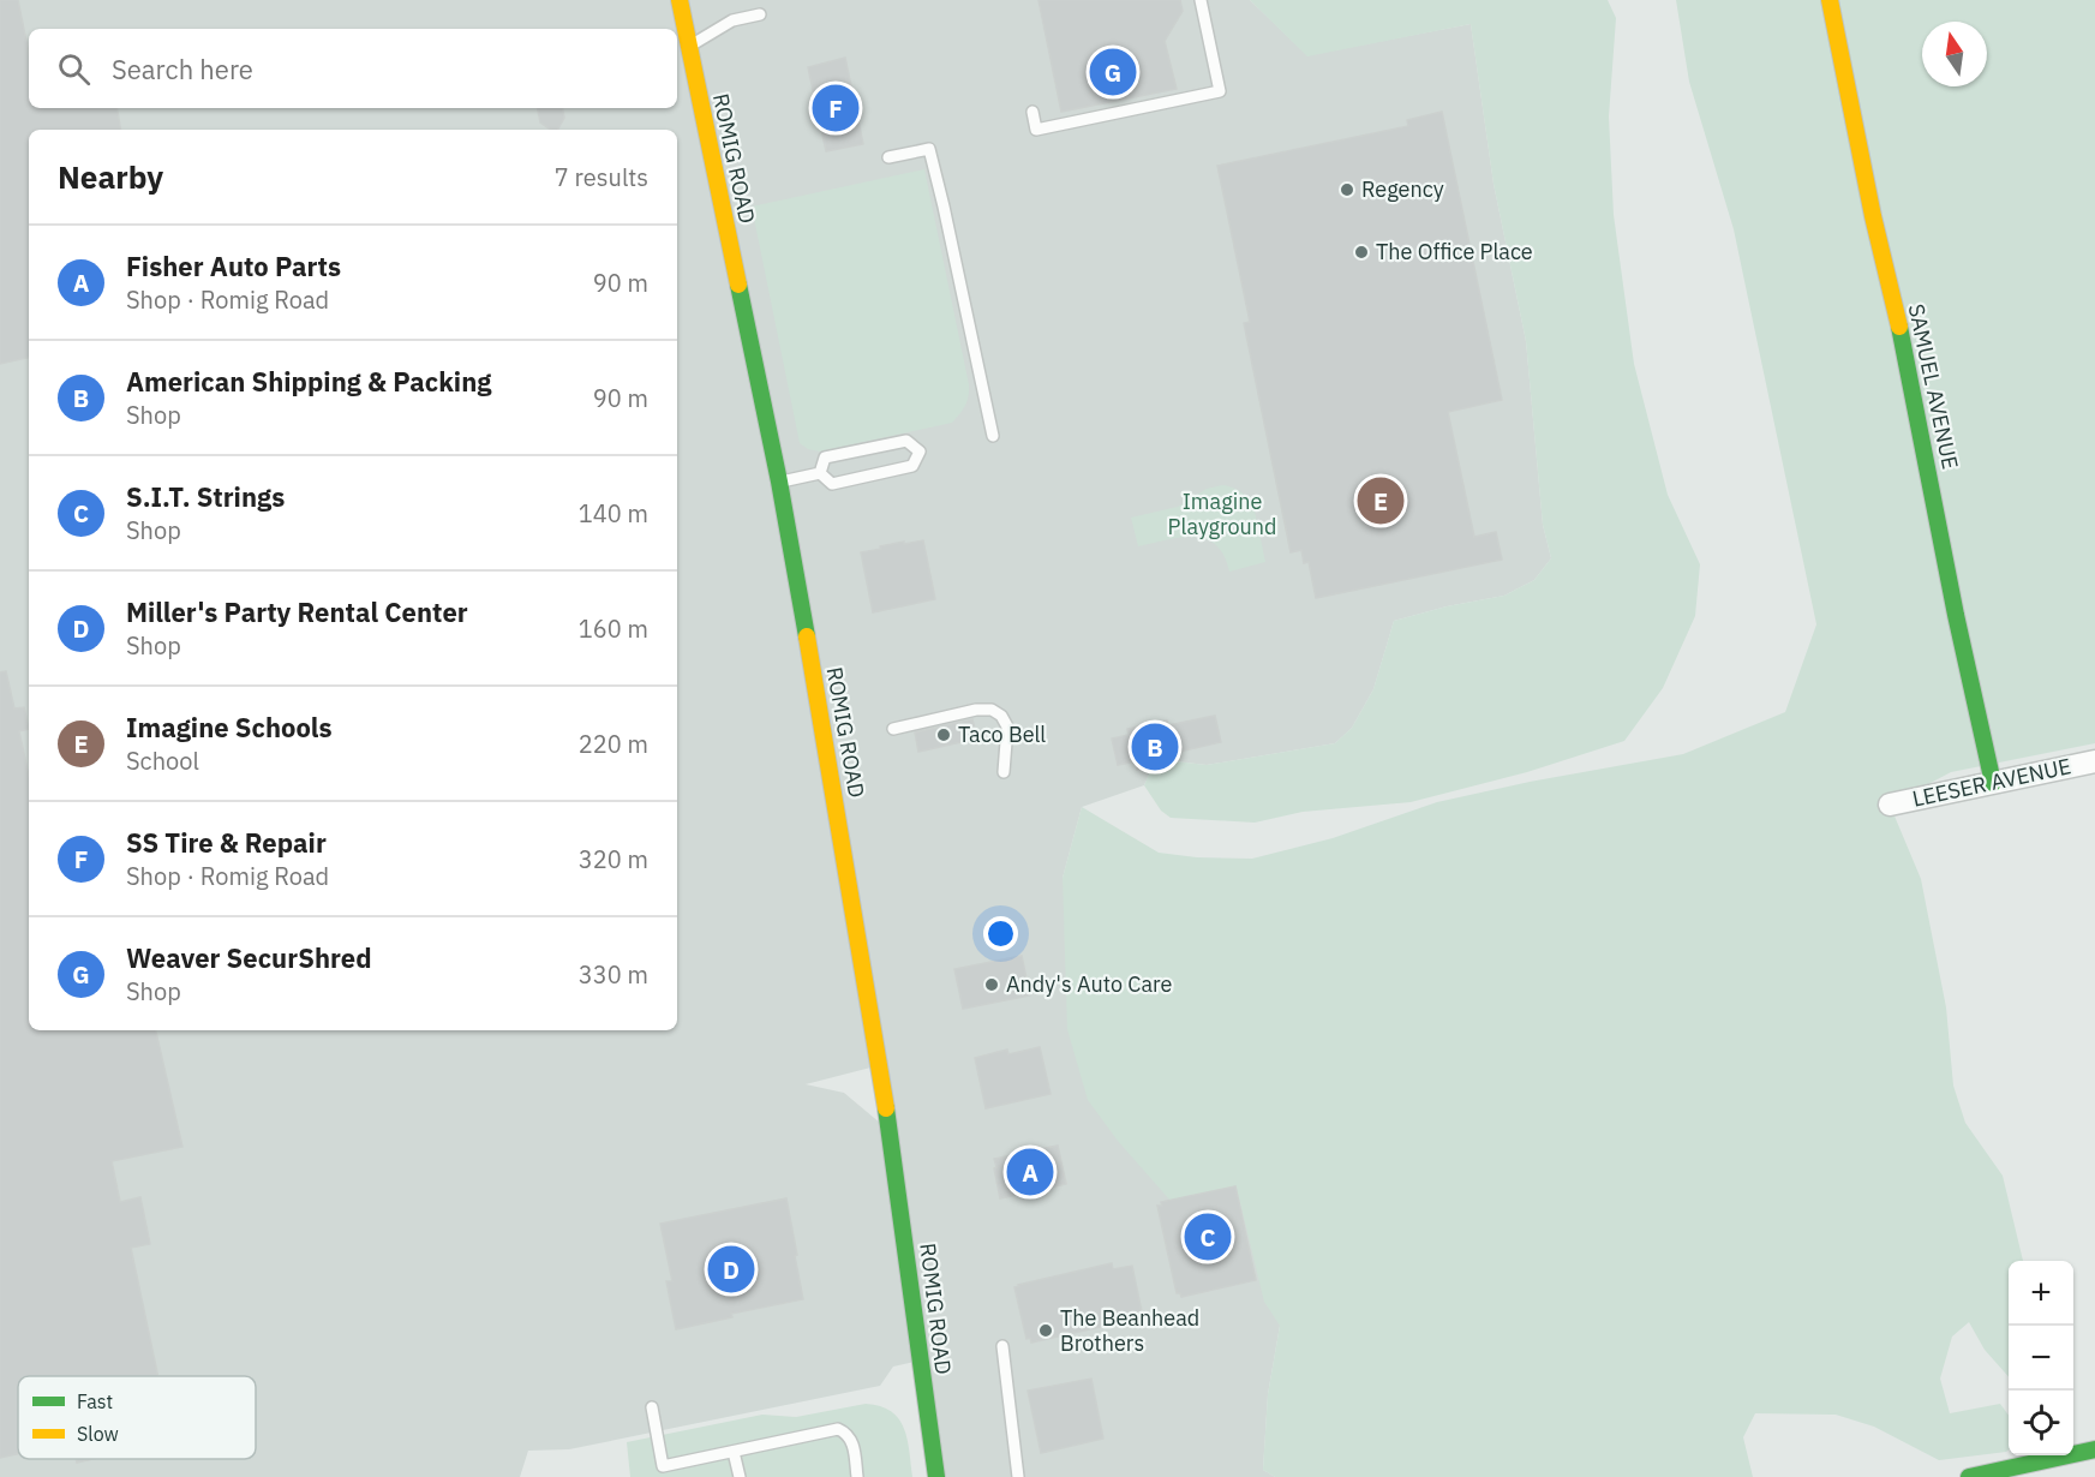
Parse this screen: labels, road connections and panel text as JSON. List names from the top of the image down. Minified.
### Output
{"streets":{"street":["ROMIG ROAD","SAMUEL AVENUE","LEESER AVENUE"]},"crossings":[["SAMUEL AVENUE","LEESER AVENUE"]],"parks":["Imagine Playground"],"places":["Regency","The Office Place","Taco Bell","Andy's Auto Care","The Beanhead Brothers"],"legend":["Fast","Slow"],"north":"top","page":{"search":"Search here","pins":["G","F","E","B","A","C","D"],"heading":["Nearby","7 results"],"list":[{"mark":"A","name":"Fisher Auto Parts","note":"Shop · Romig Road","value":"90 m"},{"mark":"B","name":"American Shipping & Packing","note":"Shop","value":"90 m"},{"mark":"C","name":"S.I.T. Strings","note":"Shop","value":"140 m"},{"mark":"D","name":"Miller's Party Rental Center","note":"Shop","value":"160 m"},{"mark":"E","name":"Imagine Schools","note":"School","value":"220 m"},{"mark":"F","name":"SS Tire & Repair","note":"Shop · Romig Road","value":"320 m"},{"mark":"G","name":"Weaver SecurShred","note":"Shop","value":"330 m"}],"map_buttons":["+","−"]}}
